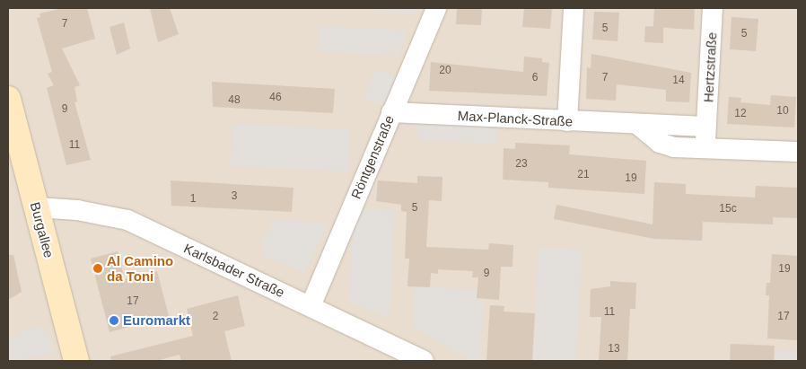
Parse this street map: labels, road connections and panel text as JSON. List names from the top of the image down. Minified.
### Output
{"streets":{"street":["Hertzstraße","Max-Planck-Straße","Röntgenstraße","Burgallee","Karlsbader Straße"]},"crossings":[["Hertzstraße","Max-Planck-Straße"],["Max-Planck-Straße","Röntgenstraße"],["Röntgenstraße","Karlsbader Straße"],["Burgallee","Karlsbader Straße"]],"places":["Al Camino da Toni","Euromarkt"],"house_numbers":["7","5","5","20","6","7","14","46","48","9","10","12","11","23","21","19","3","1","5","15c","19","9","17","11","2","17","13"]}
